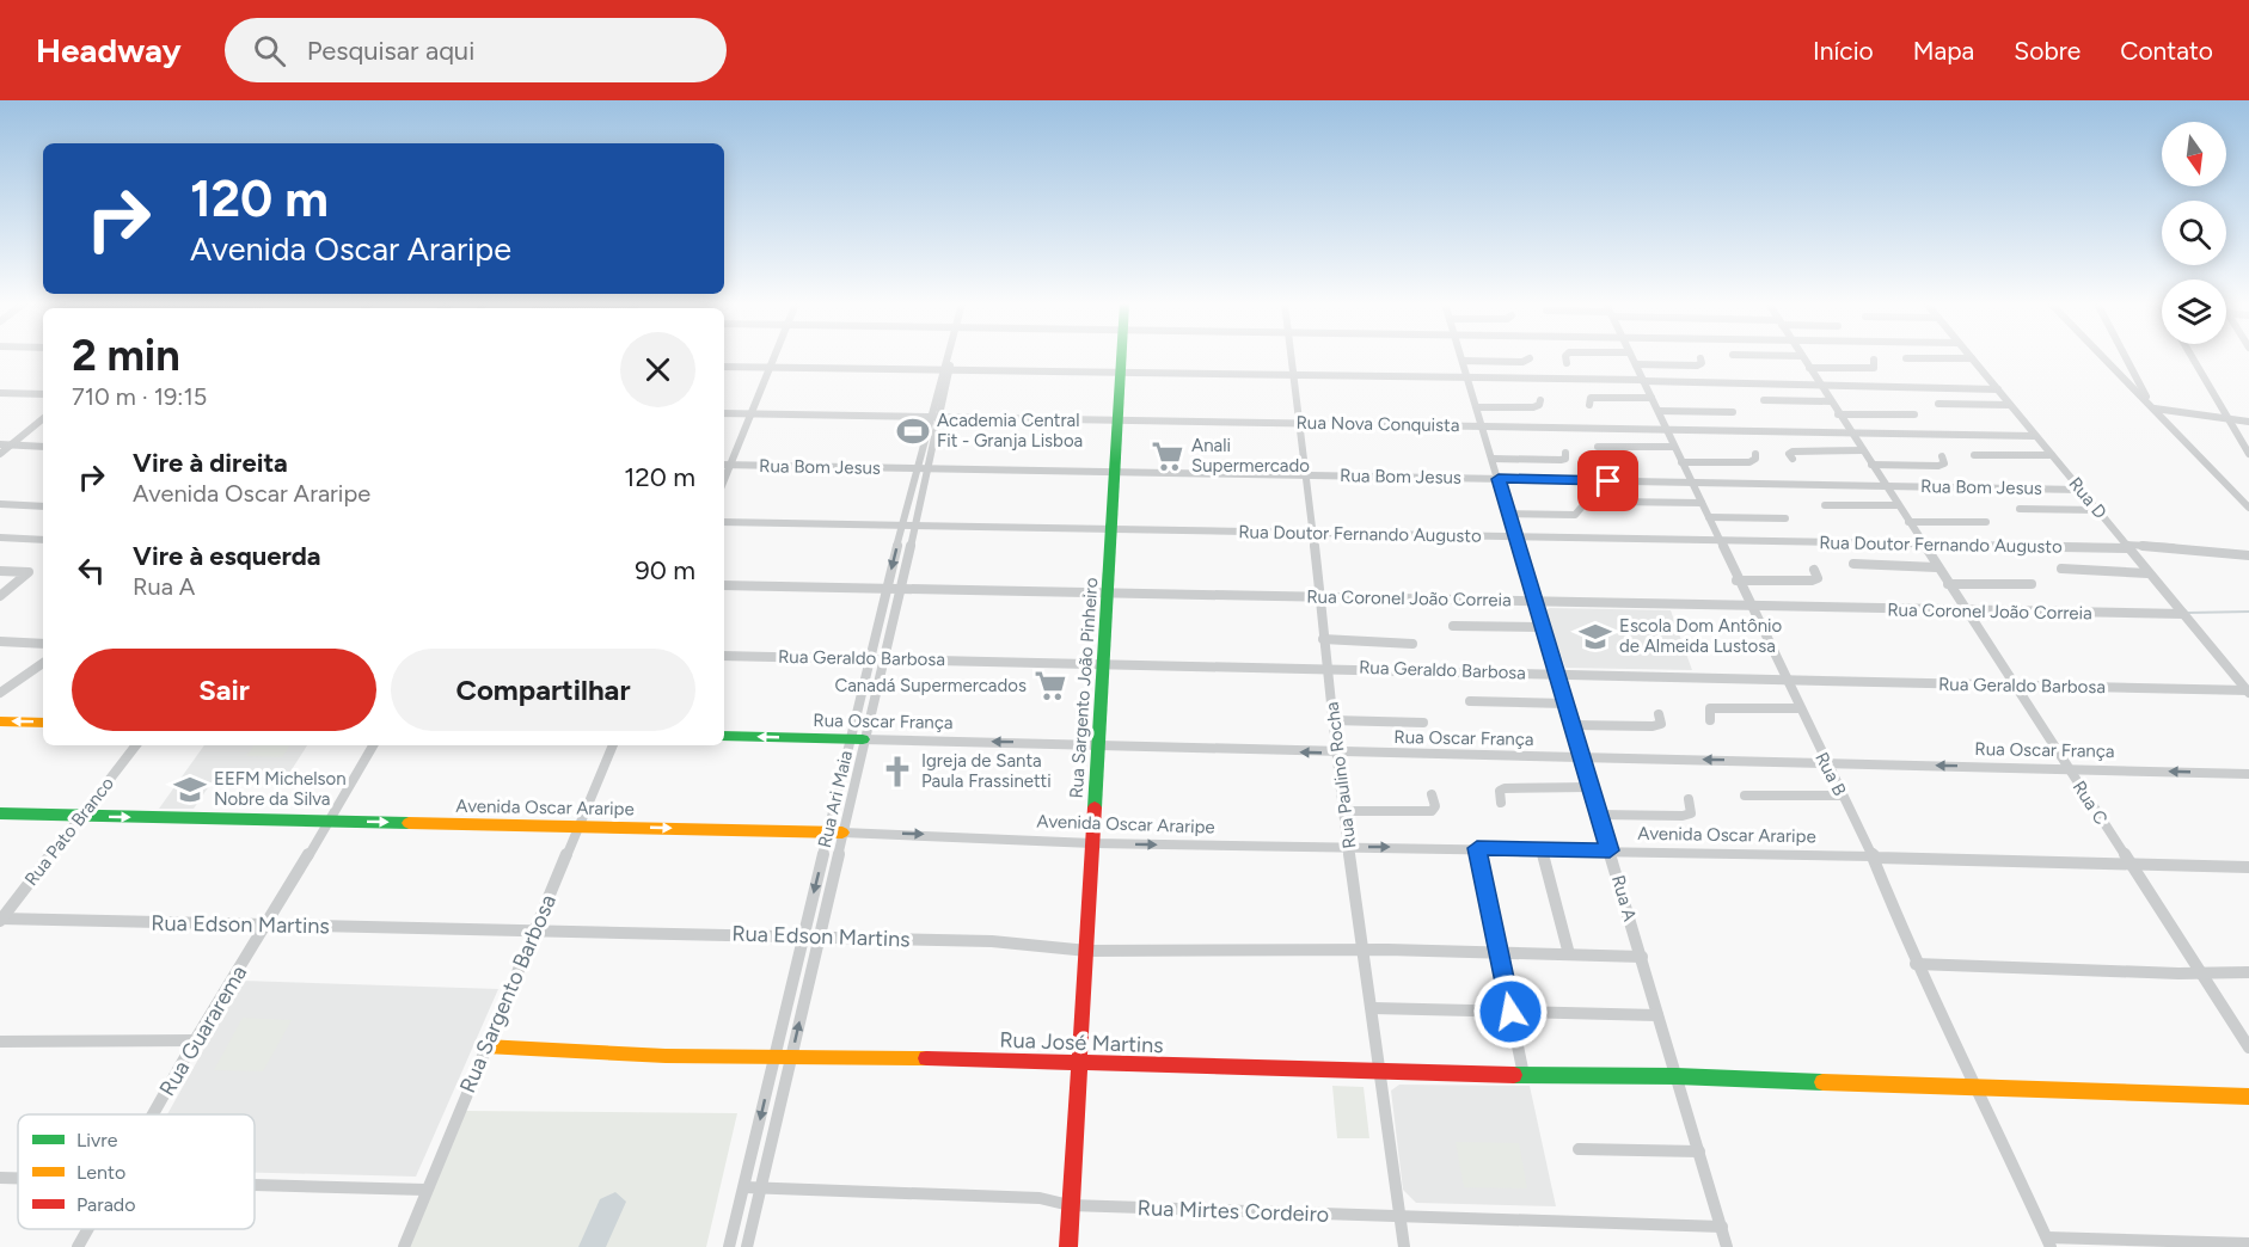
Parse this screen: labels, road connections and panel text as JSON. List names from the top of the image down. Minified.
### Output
{"streets":{"street":["Rua Nova Conquista","Rua Bom Jesus","Rua D","Rua Doutor Fernando Augusto","Rua Coronel João Correia","Rua Geraldo Barbosa","Rua Sargento João Pinheiro","Rua Oscar França","Rua B","Rua Paulino Rocha","Rua Ari Maia","Rua C","Avenida Oscar Araripe","Rua Pato Branco","Rua A","Rua Edson Martins","Rua Sargento Barbosa","Rua Guararema","Rua José Martins","Rua Mirtes Cordeiro"]},"crossings":[["Rua Nova Conquista","Rua D"],["Rua Nova Conquista","Rua Sargento João Pinheiro"],["Rua Nova Conquista","Rua B"],["Rua Nova Conquista","Rua Paulino Rocha"],["Rua Nova Conquista","Rua Ari Maia"],["Rua Nova Conquista","Rua C"],["Rua Nova Conquista","Rua A"],["Rua Bom Jesus","Rua D"],["Rua Bom Jesus","Rua Sargento João Pinheiro"],["Rua Bom Jesus","Rua B"],["Rua Bom Jesus","Rua Paulino Rocha"],["Rua Bom Jesus","Rua Ari Maia"],["Rua Bom Jesus","Rua C"],["Rua Bom Jesus","Rua A"],["Rua D","Rua Doutor Fernando Augusto"],["Rua D","Rua Coronel João Correia"],["Rua D","Rua Geraldo Barbosa"],["Rua Doutor Fernando Augusto","Rua Sargento João Pinheiro"],["Rua Doutor Fernando Augusto","Rua B"],["Rua Doutor Fernando Augusto","Rua Paulino Rocha"],["Rua Doutor Fernando Augusto","Rua Ari Maia"],["Rua Doutor Fernando Augusto","Rua C"],["Rua Doutor Fernando Augusto","Rua A"],["Rua Coronel João Correia","Rua Sargento João Pinheiro"],["Rua Coronel João Correia","Rua B"],["Rua Coronel João Correia","Rua Paulino Rocha"],["Rua Coronel João Correia","Rua Ari Maia"],["Rua Coronel João Correia","Rua C"],["Rua Coronel João Correia","Rua A"],["Rua Geraldo Barbosa","Rua Sargento João Pinheiro"],["Rua Geraldo Barbosa","Rua B"],["Rua Geraldo Barbosa","Rua Paulino Rocha"],["Rua Geraldo Barbosa","Rua Ari Maia"],["Rua Geraldo Barbosa","Rua C"],["Rua Geraldo Barbosa","Rua A"],["Rua Sargento João Pinheiro","Rua Oscar França"],["Rua Sargento João Pinheiro","Avenida Oscar Araripe"],["Rua Sargento João Pinheiro","Rua Edson Martins"],["Rua Sargento João Pinheiro","Rua José Martins"],["Rua Sargento João Pinheiro","Rua Mirtes Cordeiro"],["Rua Oscar França","Rua B"],["Rua Oscar França","Rua Paulino Rocha"],["Rua Oscar França","Rua Ari Maia"],["Rua Oscar França","Rua C"],["Rua Oscar França","Rua A"],["Rua B","Avenida Oscar Araripe"],["Rua B","Rua José Martins"],["Rua Paulino Rocha","Avenida Oscar Araripe"],["Rua Paulino Rocha","Rua Edson Martins"],["Rua Paulino Rocha","Rua José Martins"],["Rua Paulino Rocha","Rua Mirtes Cordeiro"],["Rua Ari Maia","Avenida Oscar Araripe"],["Rua Ari Maia","Rua Edson Martins"],["Rua Ari Maia","Rua José Martins"],["Rua Ari Maia","Rua Mirtes Cordeiro"],["Rua C","Avenida Oscar Araripe"],["Avenida Oscar Araripe","Rua Pato Branco"],["Avenida Oscar Araripe","Rua A"],["Avenida Oscar Araripe","Rua Sargento Barbosa"],["Avenida Oscar Araripe","Rua Guararema"],["Rua Pato Branco","Rua Edson Martins"],["Rua A","Rua Edson Martins"],["Rua A","Rua José Martins"],["Rua A","Rua Mirtes Cordeiro"],["Rua Edson Martins","Rua Sargento Barbosa"],["Rua Edson Martins","Rua Guararema"],["Rua Sargento Barbosa","Rua José Martins"]],"one_way":["Rua Oscar França","Avenida Oscar Araripe"],"places":{"sports":["Academia Central Fit - Granja Lisboa"],"supermarket":["Anali Supermercado","Canadá Supermercados"],"school or university":["Escola Dom Antônio de Almeida Lustosa","EEFM Michelson Nobre da Silva"],"church":["Igreja de Santa Paula Frassinetti"]},"legend":["Livre","Lento","Parado"],"north":"bottom","page":{"header":"Headway","search":"Pesquisar aqui","nav":["Início","Mapa","Sobre","Contato"],"turn":["120 m","Avenida Oscar Araripe"],"heading":["2 min","710 m · 19:15"],"list":[{"name":"Vire à direita","note":"Avenida Oscar Araripe","value":"120 m"},{"name":"Vire à esquerda","note":"Rua A","value":"90 m"}],"buttons":["Sair","Compartilhar"]}}
